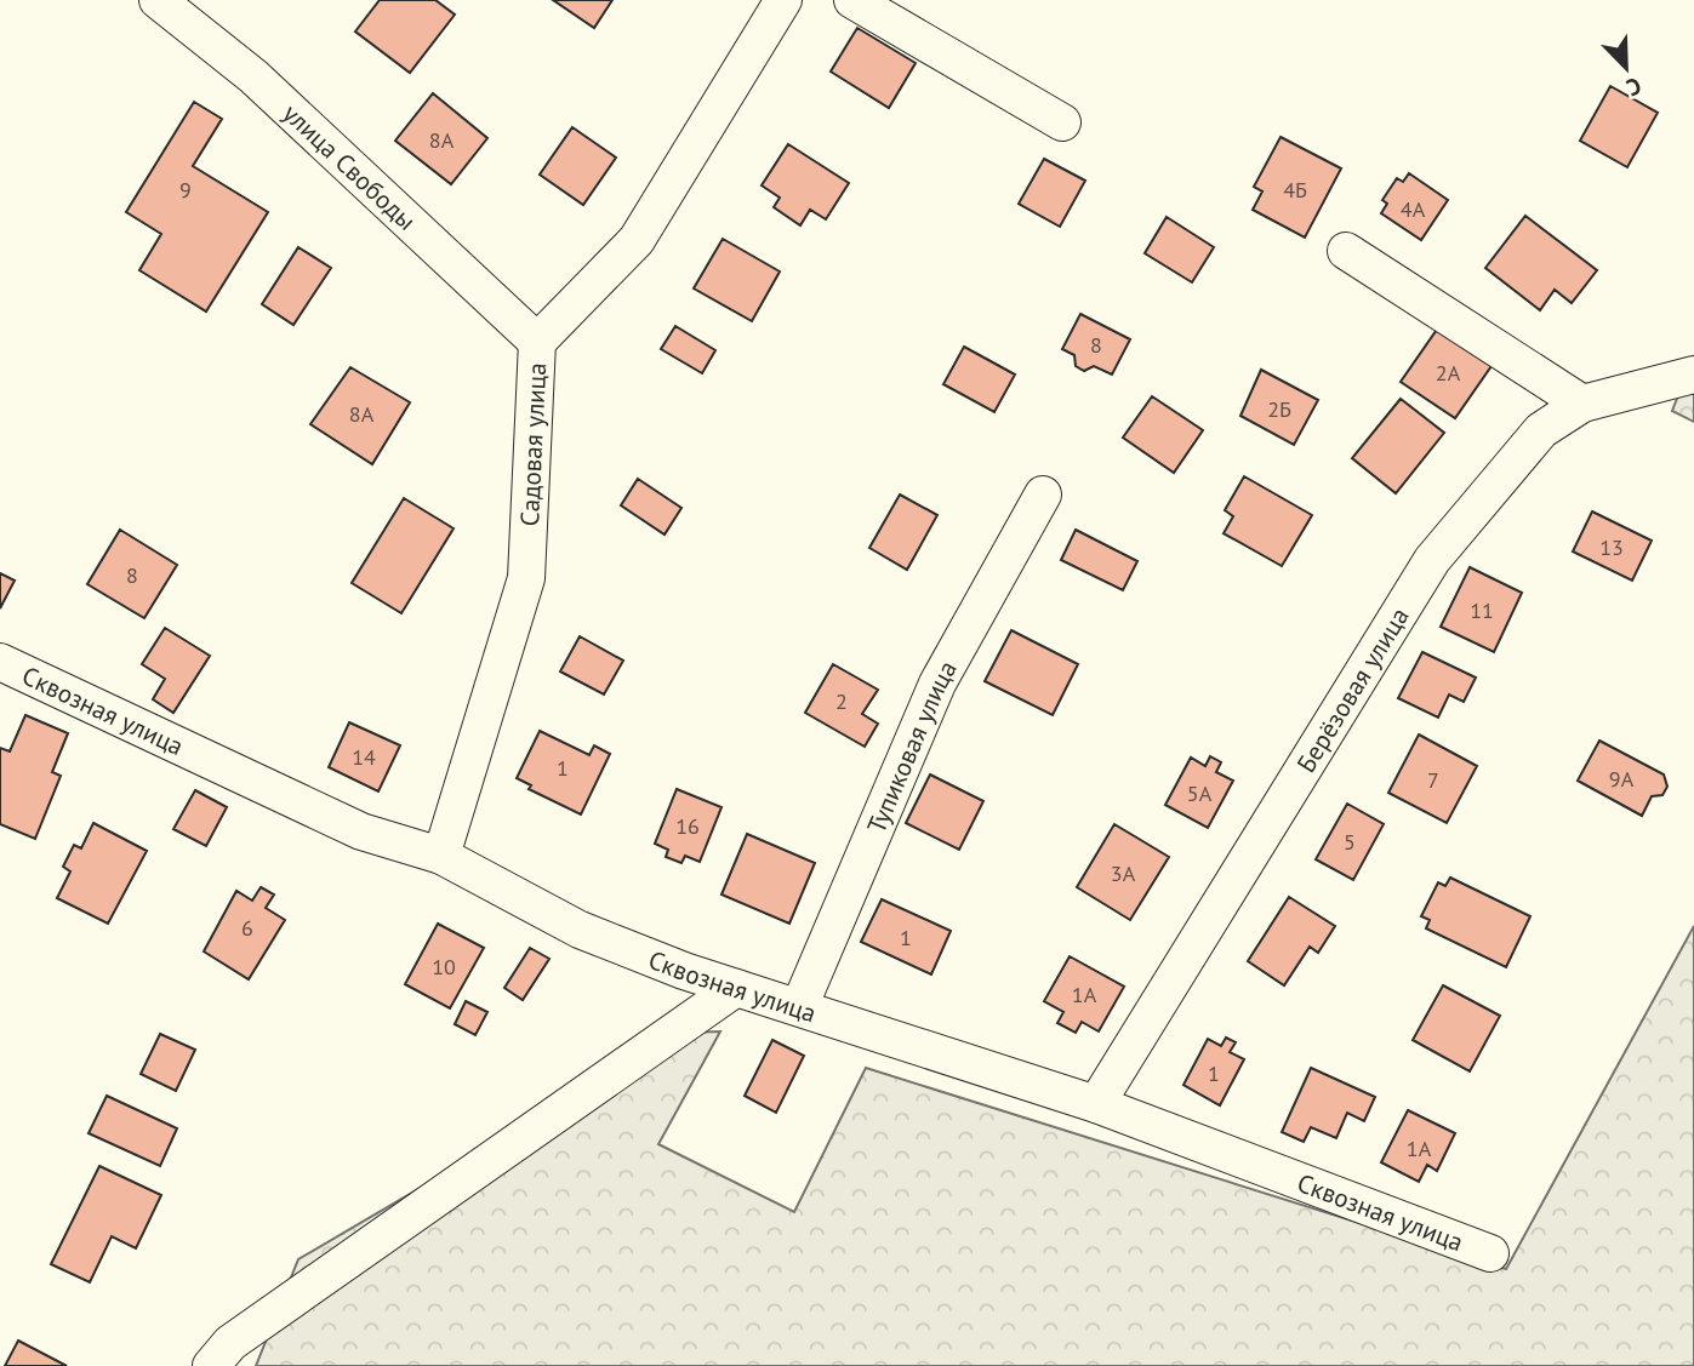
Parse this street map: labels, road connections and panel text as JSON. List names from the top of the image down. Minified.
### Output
{"streets":{"street":["улица Свободы","Садовая улица","Берёзовая улица","Сквозная улица","Тупиковая улица"]},"crossings":[["улица Свободы","Садовая улица"],["Садовая улица","Сквозная улица"],["Берёзовая улица","Сквозная улица"],["Сквозная улица","Тупиковая улица"]],"house_numbers":["8А","9","4Б","4А","8","2А","2Б","8А","13","8","11","2","14","1","9А","7","5А","16","5","3А","6","1","10","1А","1","1А"],"north":"bottom right"}
